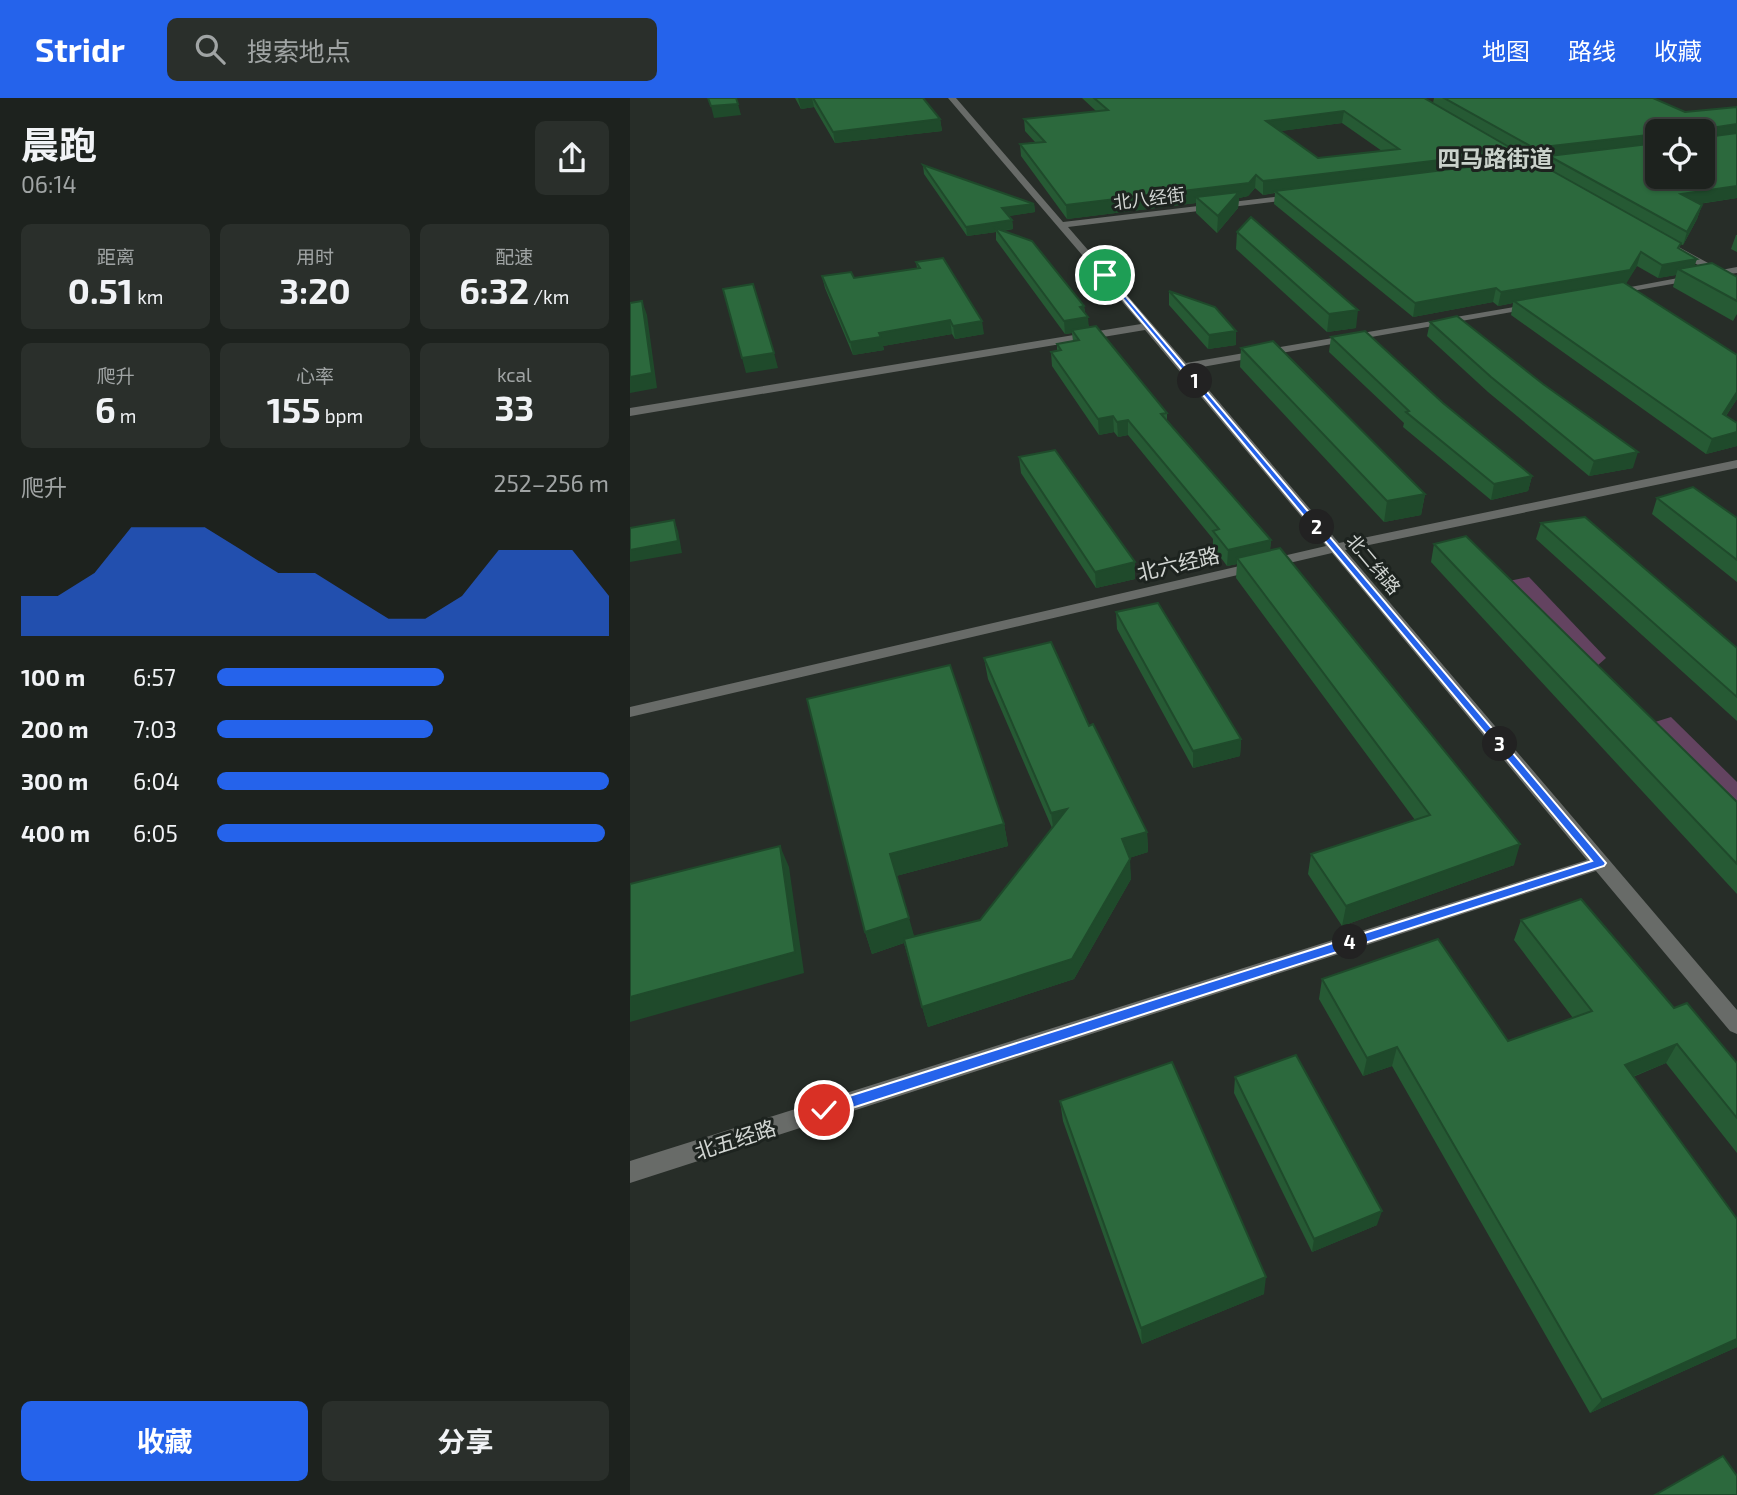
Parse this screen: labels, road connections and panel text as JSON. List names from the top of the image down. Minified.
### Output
{"streets":{"street":["北八经街","北六经路","北二纬路","北五经路"]},"crossings":[["北八经街","北二纬路"],["北六经路","北二纬路"],["北二纬路","北五经路"]],"districts":["四马路街道"],"page":{"header":"Stridr","search":"搜索地点","nav":["地图","路线","收藏"],"heading":["晨跑","06:14"],"stats":[["距离","0.51 km"],["用时","3:20"],["配速","6:32 /km"],["爬升","6 m"],["心率","155 bpm"],["kcal","33"]],"pins":["1","2","3","4"],"chart":["爬升","252–256 m"],"list":[{"name":"100 m","note":"6:57"},{"name":"200 m","note":"7:03"},{"name":"300 m","note":"6:04"},{"name":"400 m","note":"6:05"}],"buttons":["收藏","分享"]}}
